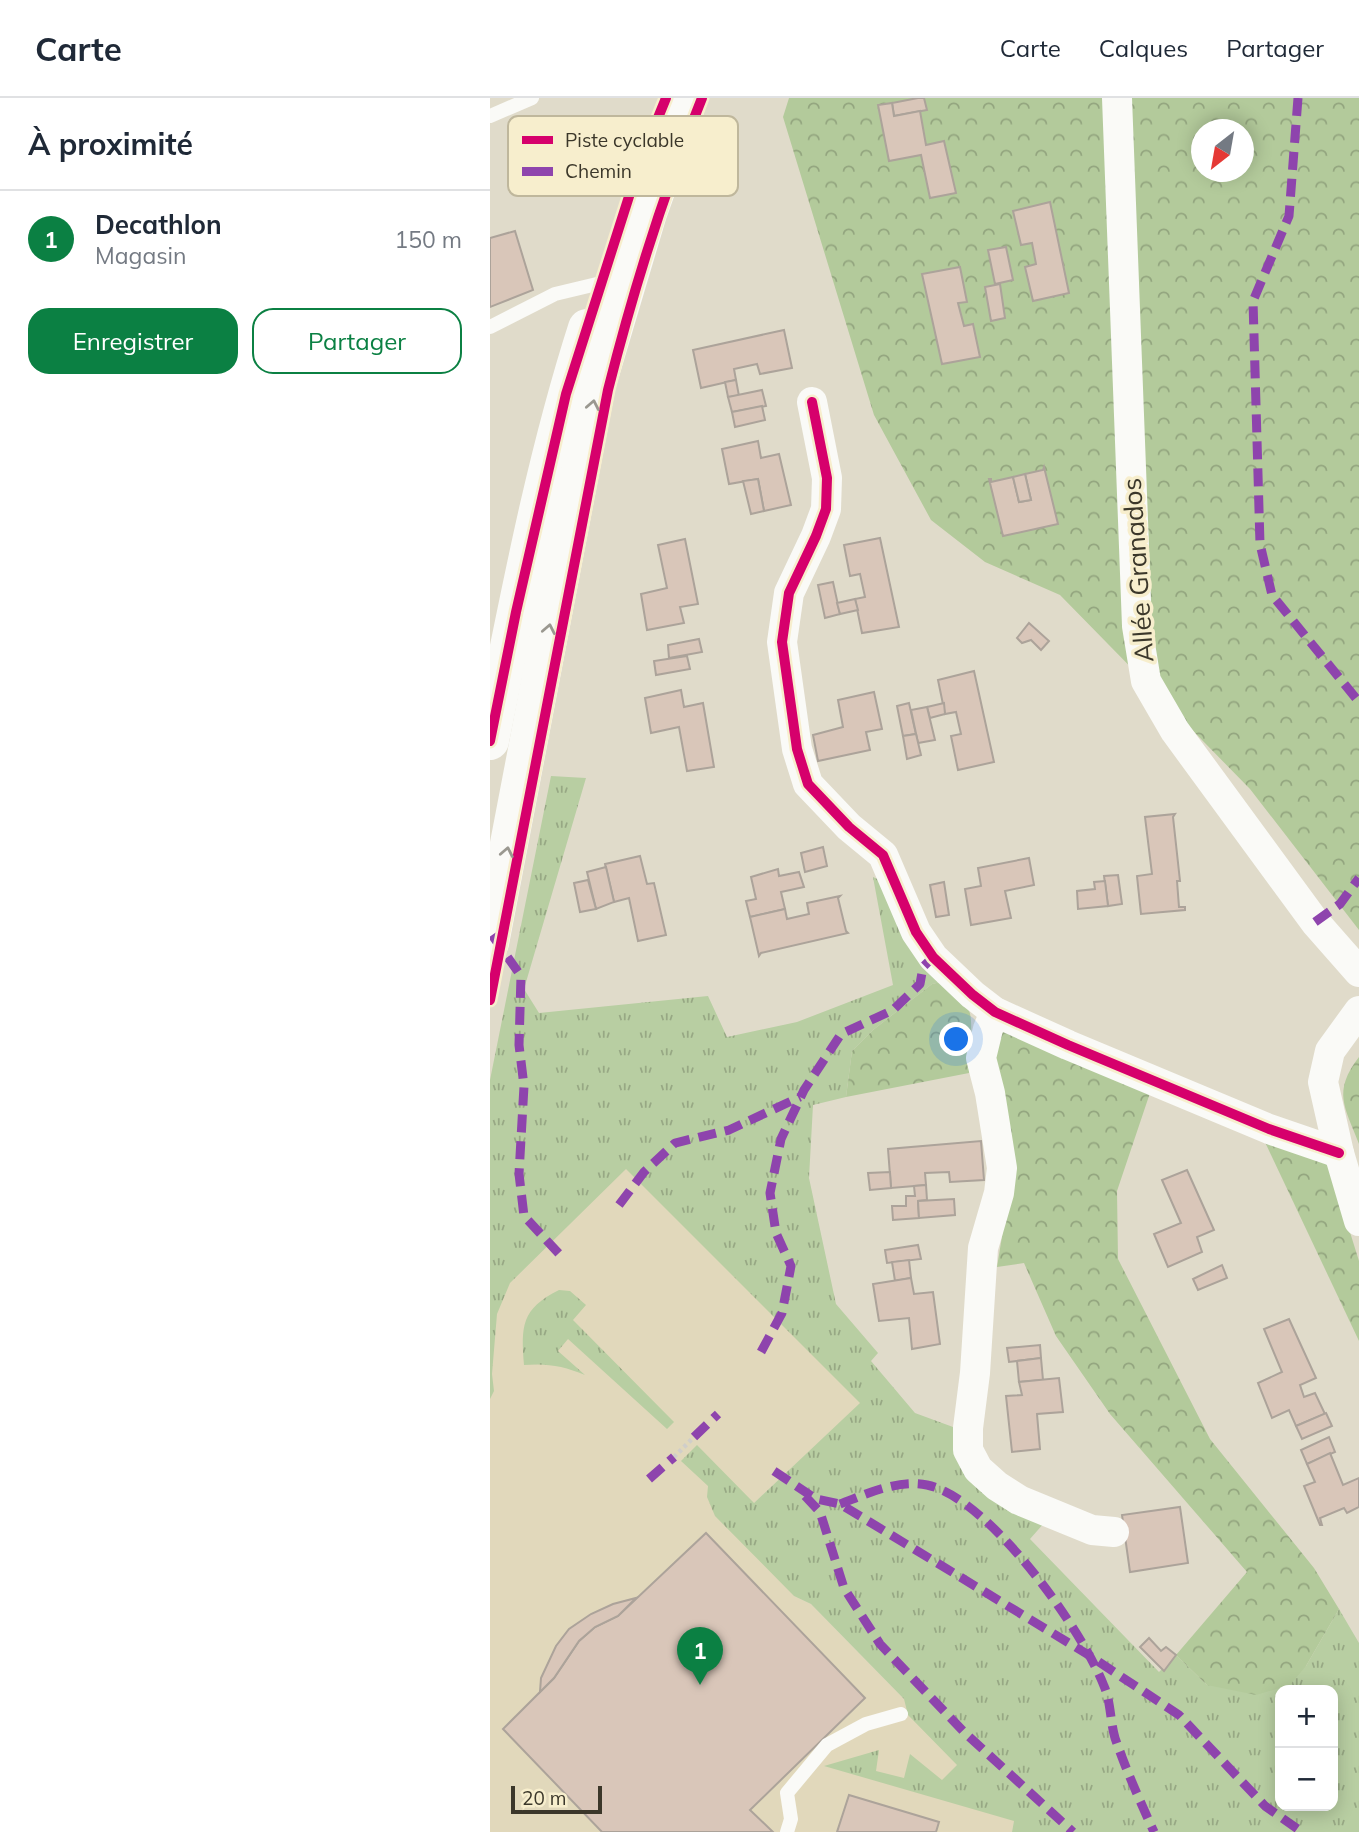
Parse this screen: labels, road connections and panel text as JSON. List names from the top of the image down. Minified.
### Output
{"streets":{"street":["Allée Granados"]},"legend":["Piste cyclable","Chemin"],"scale_bar":"20 m","north":"bottom left","page":{"header":"Carte","nav":["Carte","Calques","Partager"],"heading":"À proximité","list":[{"mark":"1","name":"Decathlon","note":"Magasin","value":"150 m"}],"buttons":["Enregistrer","Partager"],"pins":"1","map_buttons":["+","−"],"scale":"20 m"}}
